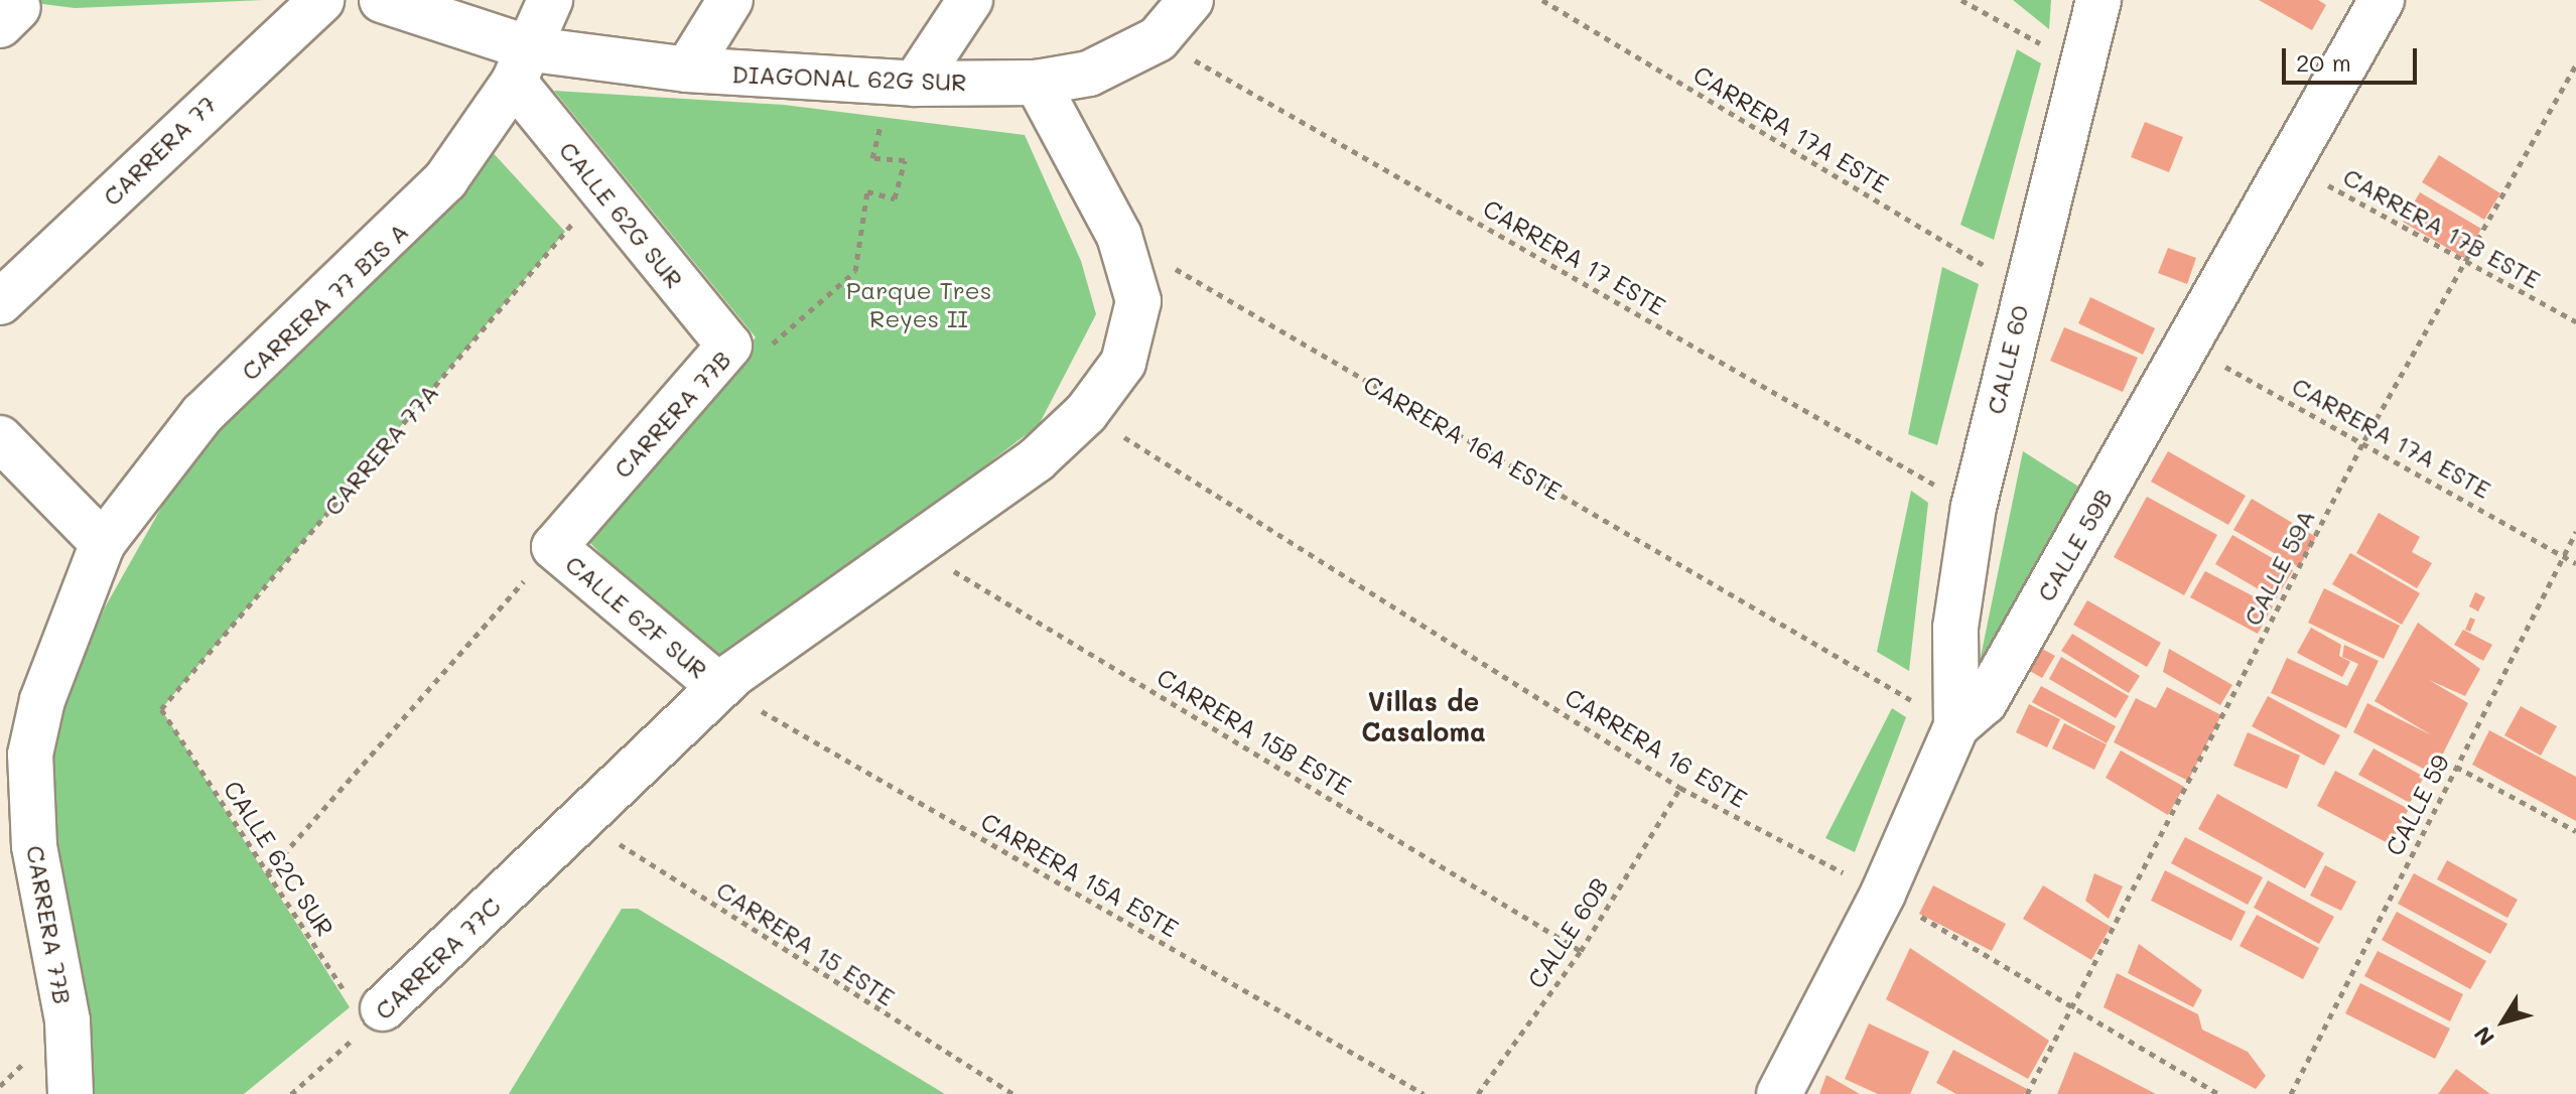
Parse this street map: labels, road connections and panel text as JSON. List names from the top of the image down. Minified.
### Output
{"streets":{"street":["DIAGONAL 62G SUR","CARRERA 77","CALLE 62G SUR","CARRERA 77 BIS A","CALLE 60","CARRERA 77B","CALLE 59B","CALLE 62F SUR","CARRERA 77C"],"path":["CARRERA 17A ESTE","CARRERA 17B ESTE","CARRERA 17 ESTE","CARRERA 16A ESTE","CARRERA 77A","CALLE 59A","CARRERA 15B ESTE","CARRERA 16 ESTE","CALLE 59","CALLE 62C SUR","CARRERA 15A ESTE","CALLE 60B","CARRERA 15 ESTE"]},"crossings":[["DIAGONAL 62G SUR","CALLE 62G SUR"],["DIAGONAL 62G SUR","CARRERA 17 ESTE"],["DIAGONAL 62G SUR","CARRERA 77 BIS A"],["DIAGONAL 62G SUR","CARRERA 77B"],["CARRERA 17A ESTE","CALLE 60"],["CARRERA 17A ESTE","CALLE 59B"],["CARRERA 17A ESTE","CALLE 59A"],["CARRERA 17A ESTE","CALLE 59"],["CALLE 62G SUR","CARRERA 77 BIS A"],["CALLE 62G SUR","CARRERA 77B"],["CALLE 62G SUR","CARRERA 77A"],["CARRERA 17B ESTE","CALLE 59B"],["CARRERA 17B ESTE","CALLE 59A"],["CARRERA 17 ESTE","CALLE 60"],["CARRERA 77 BIS A","CARRERA 77B"],["CALLE 60","CARRERA 16A ESTE"],["CALLE 60","CALLE 59B"],["CARRERA 77B","CALLE 62F SUR"],["CARRERA 16A ESTE","CALLE 59B"],["CARRERA 16A ESTE","CARRERA 77C"],["CARRERA 77A","CALLE 62C SUR"],["CALLE 59B","CARRERA 16 ESTE"],["CALLE 59A","CARRERA 16 ESTE"],["CALLE 62F SUR","CARRERA 15A ESTE"],["CALLE 62F SUR","CARRERA 77C"],["CARRERA 15B ESTE","CALLE 60B"],["CARRERA 15B ESTE","CARRERA 77C"],["CARRERA 16 ESTE","CALLE 60B"],["CARRERA 16 ESTE","CARRERA 77C"],["CALLE 62C SUR","CARRERA 77C"],["CARRERA 15A ESTE","CARRERA 77C"],["CARRERA 15 ESTE","CARRERA 77C"]],"districts":["Villas de Casaloma"],"parks":["Parque Tres Reyes II"],"scale_bar":"20 m","north":"bottom left"}
